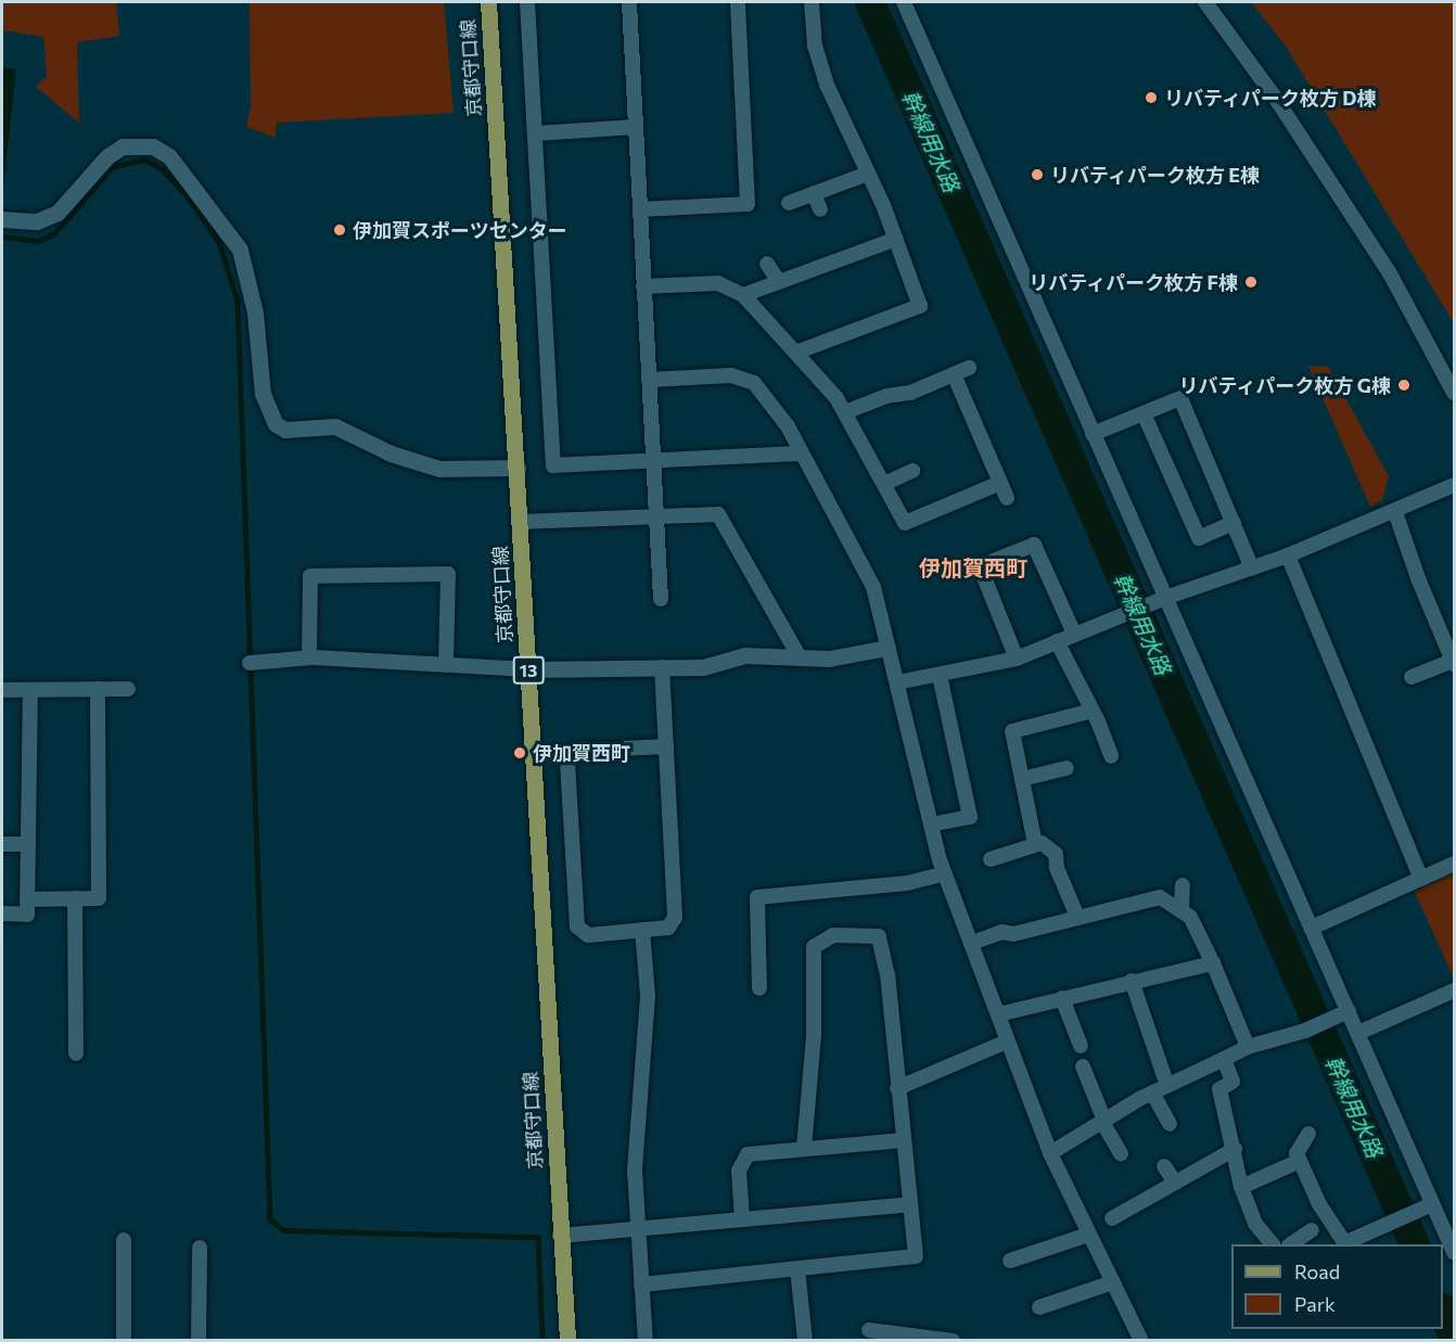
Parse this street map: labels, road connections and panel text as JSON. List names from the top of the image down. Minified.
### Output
{"streets":{"main road":["京都守口線","13"]},"districts":["伊加賀西町"],"water":["幹線用水路"],"places":["リバティパーク枚方 D棟","リバティパーク枚方 E棟","伊加賀スポーツセンター","リバティパーク枚方 F棟","リバティパーク枚方 G棟","伊加賀西町"],"legend":["Road","Park"]}
